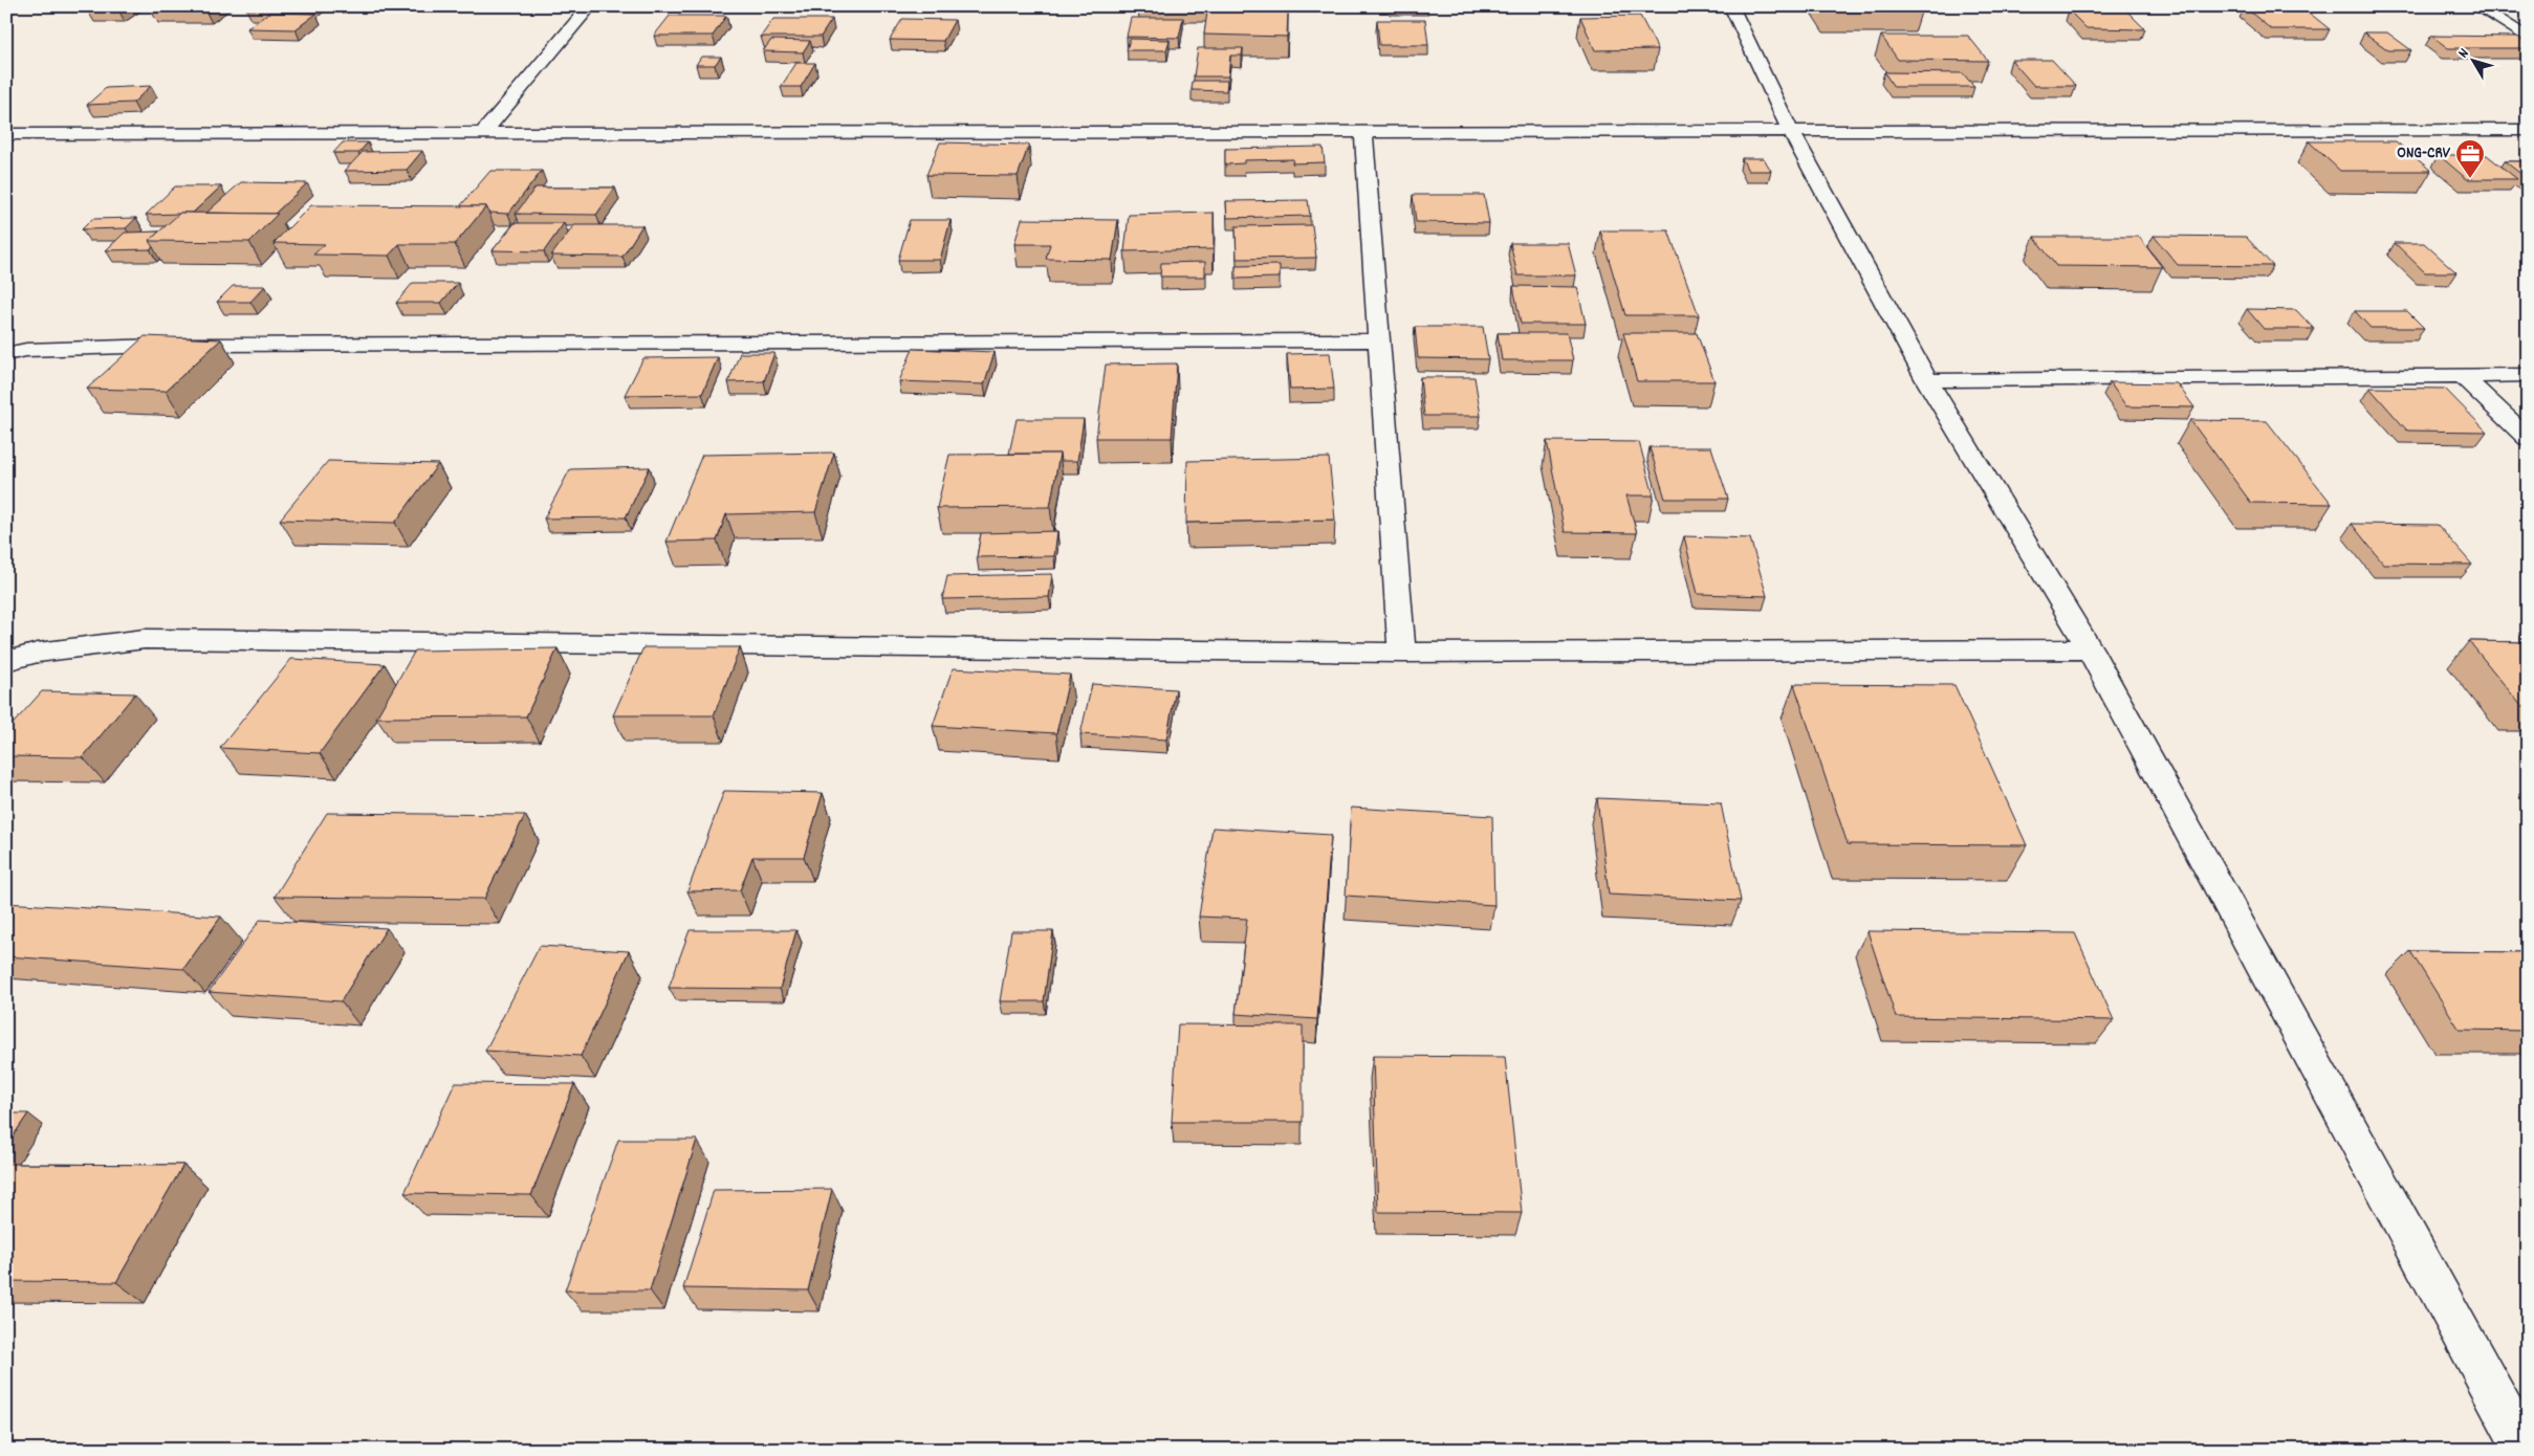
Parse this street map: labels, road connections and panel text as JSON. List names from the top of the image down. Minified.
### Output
{"places":{"office":["ONG-CRV"]},"north":"top left"}
